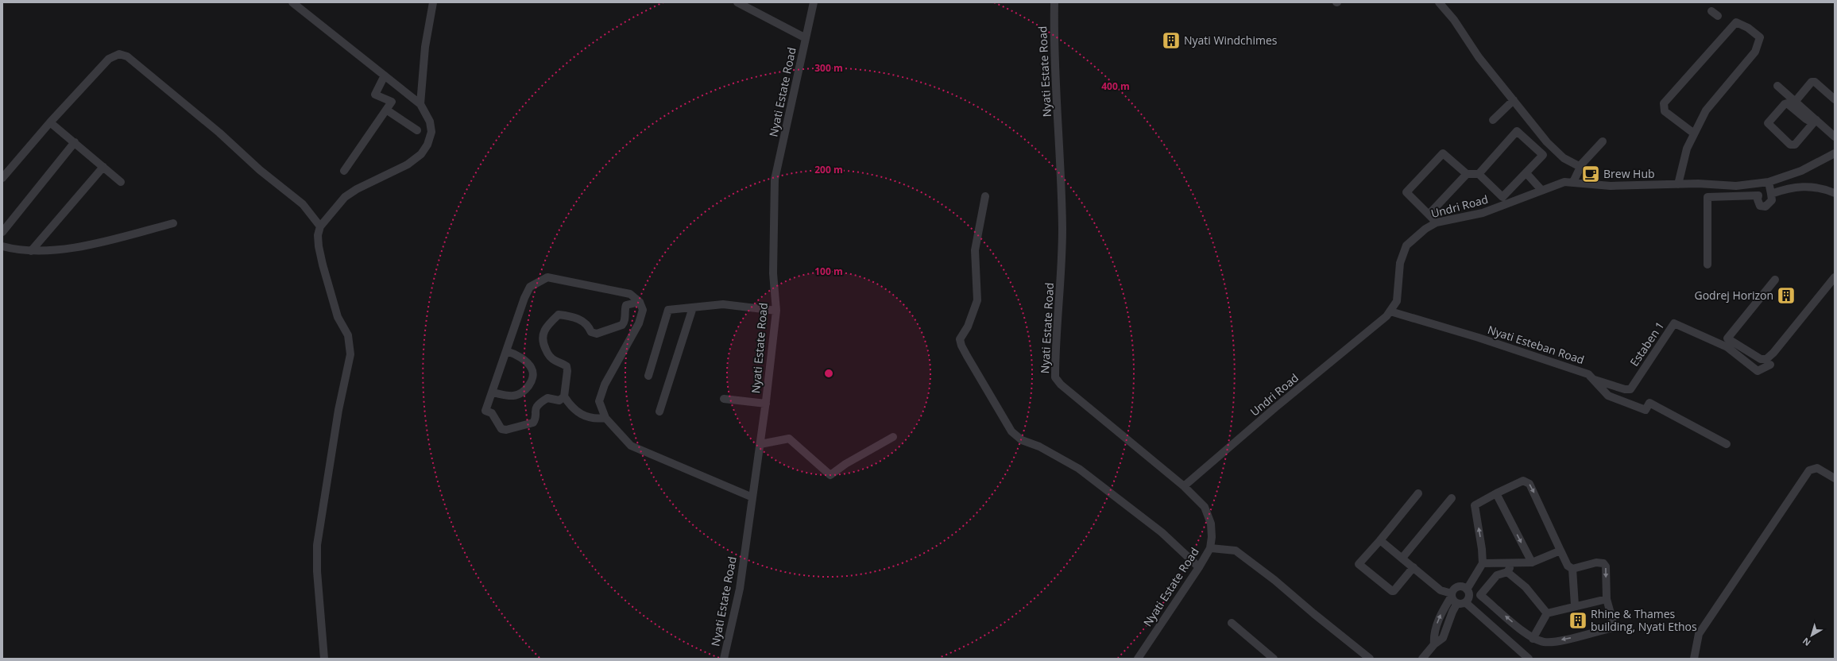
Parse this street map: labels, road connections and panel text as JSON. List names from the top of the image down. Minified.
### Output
{"streets":{"street":["Nyati Estate Road","Undri Road","Estaben 1","Nyati Esteban Road"]},"crossings":[["Nyati Estate Road","Undri Road"],["Undri Road","Nyati Esteban Road"],["Estaben 1","Nyati Esteban Road"]],"places":{"building":["Nyati Windchimes","Godrej Horizon","Rhine & Thames building, Nyati Ethos"],"cafe":["Brew Hub"]},"north":"bottom left","rings":["300 m","400 m","200 m","100 m"]}
